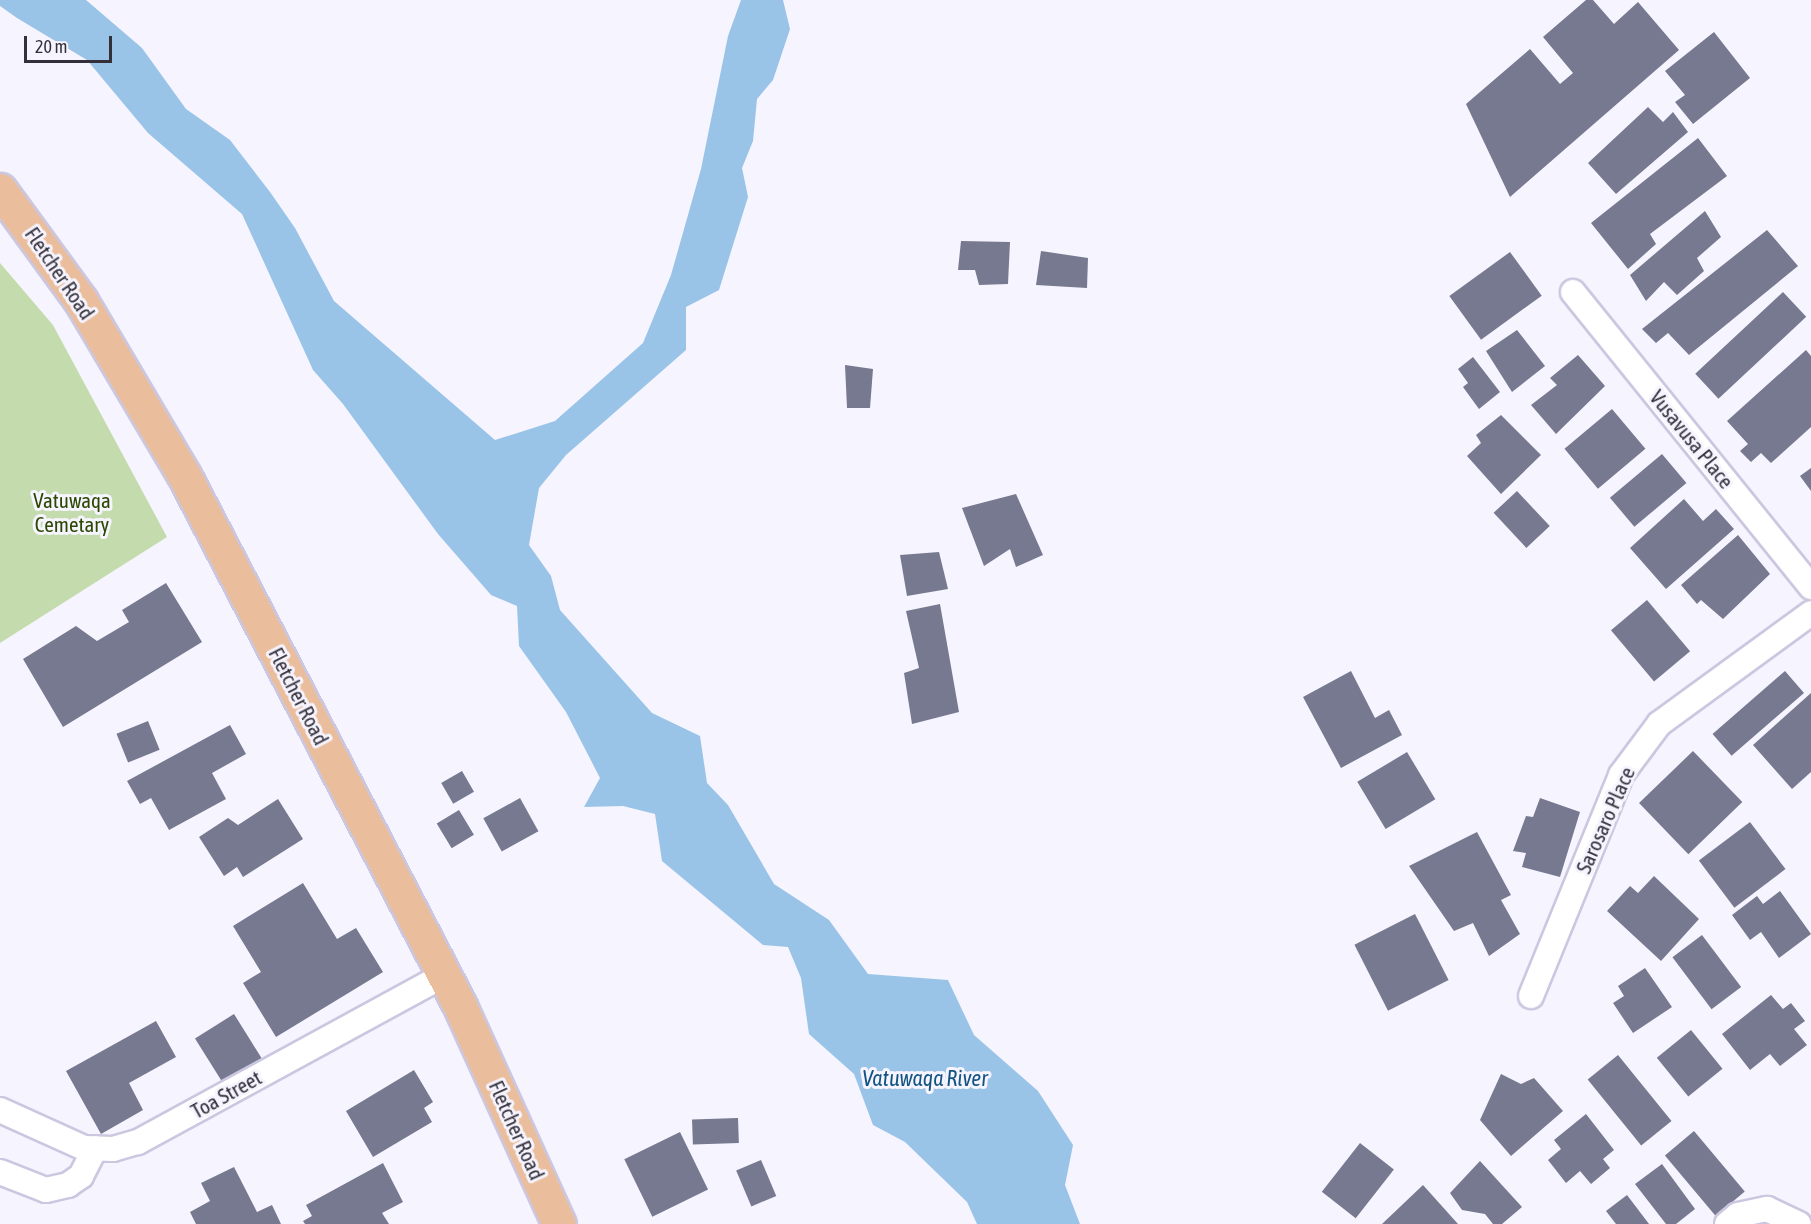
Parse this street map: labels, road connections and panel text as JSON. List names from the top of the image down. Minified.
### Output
{"streets":{"main road":["Fletcher Road"],"street":["Vusavusa Place","Sarosaro Place","Toa Street"]},"crossings":[["Fletcher Road","Toa Street"]],"water":["Vatuwaqa River"],"parks":["Vatuwaqa Cemetary"],"scale_bar":"20 m"}
